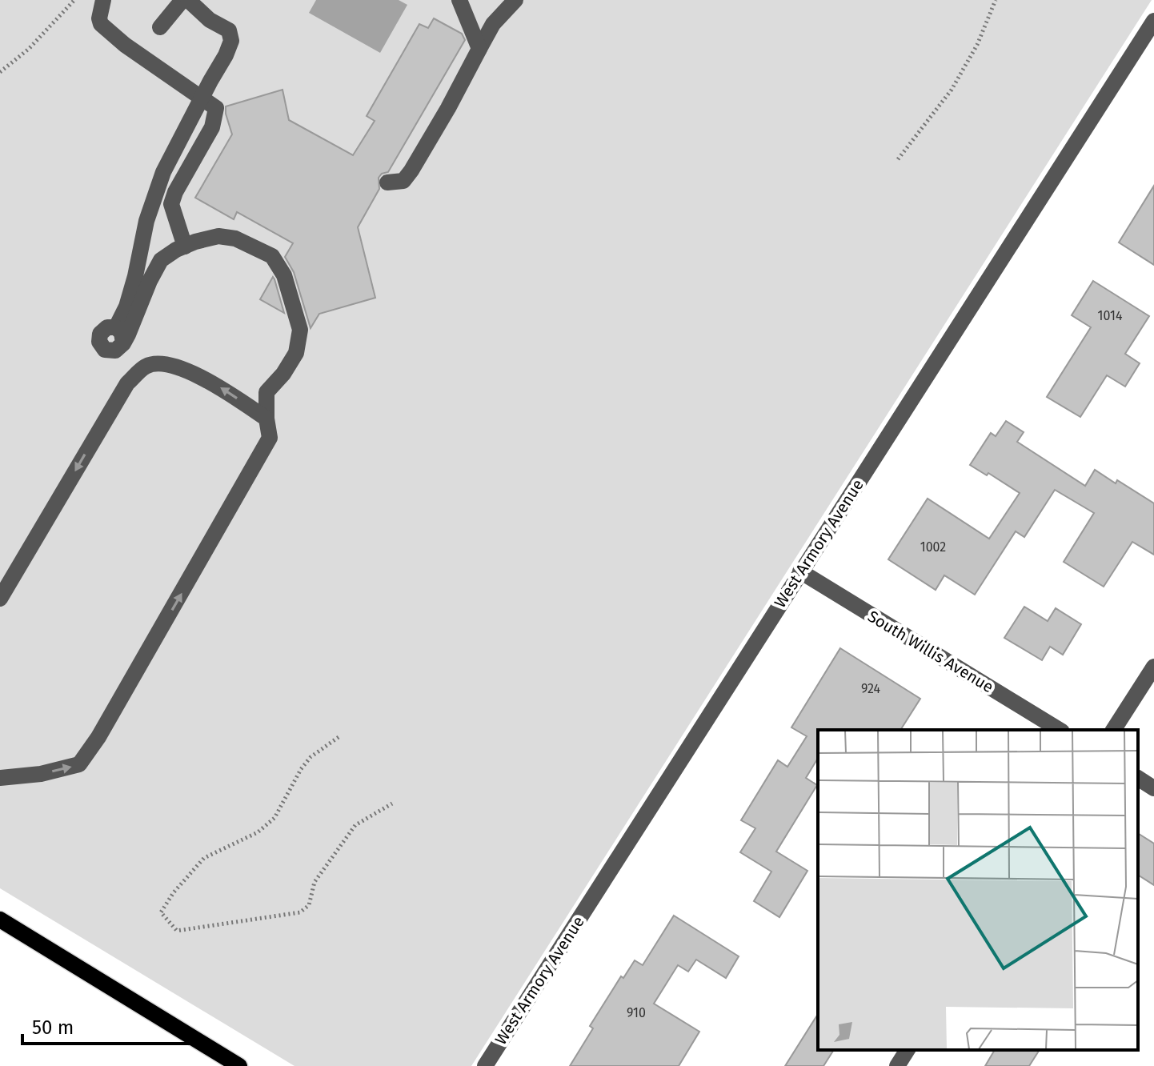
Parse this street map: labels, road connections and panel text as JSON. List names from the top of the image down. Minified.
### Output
{"streets":{"street":["West Armory Avenue","South Willis Avenue"]},"crossings":[["West Armory Avenue","South Willis Avenue"]],"house_numbers":["1014","1002","924","910"],"scale_bar":"50 m"}
